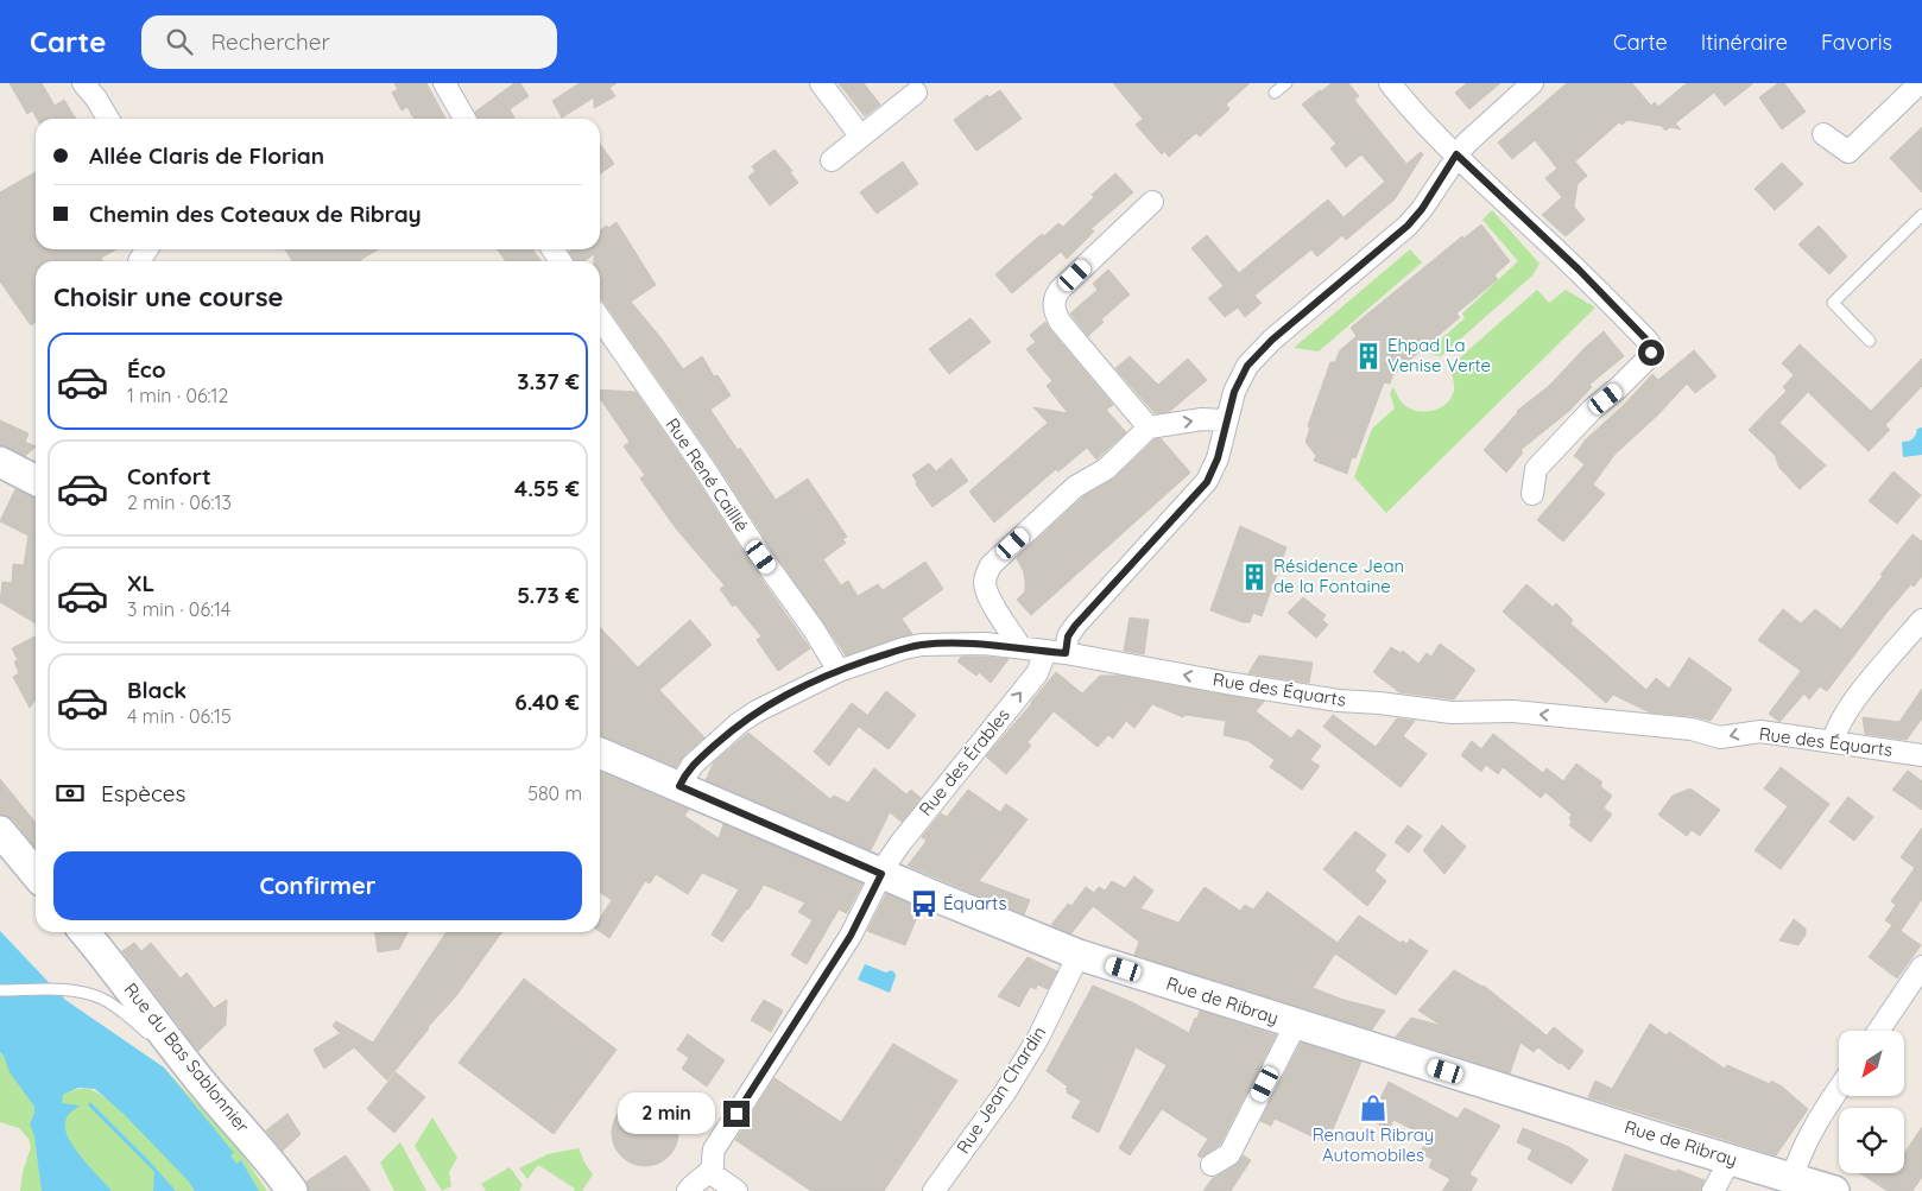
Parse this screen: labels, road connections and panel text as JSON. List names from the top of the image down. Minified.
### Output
{"streets":{"street":["Rue René Caillié","Rue des Équarts","Rue des Érables","Rue de Ribray","Rue du Bas Sablonnier","Rue Jean Chardin"]},"crossings":[["Rue René Caillié","Rue des Équarts"],["Rue des Équarts","Rue des Érables"],["Rue des Équarts","Rue de Ribray"],["Rue des Érables","Rue de Ribray"],["Rue de Ribray","Rue Jean Chardin"]],"one_way":["Rue des Équarts"],"places":{"building":["Ehpad La Venise Verte","Résidence Jean de la Fontaine"],"bus stop":["Équarts"],"shop":["Renault Ribray Automobiles"]},"north":"bottom left","page":{"header":"Carte","search":"Rechercher","nav":["Carte","Itinéraire","Favoris"],"banner":["Allée Claris de Florian","Chemin des Coteaux de Ribray"],"heading":"Choisir une course","list":[{"name":"Éco","note":"1 min · 06:12","value":"3.37 €"},{"name":"Confort","note":"2 min · 06:13","value":"4.55 €"},{"name":"XL","note":"3 min · 06:14","value":"5.73 €"},{"name":"Black","note":"4 min · 06:15","value":"6.40 €"}],"pay":["Espèces","580 m"],"buttons":"Confirmer","bubble":"2 min"}}
